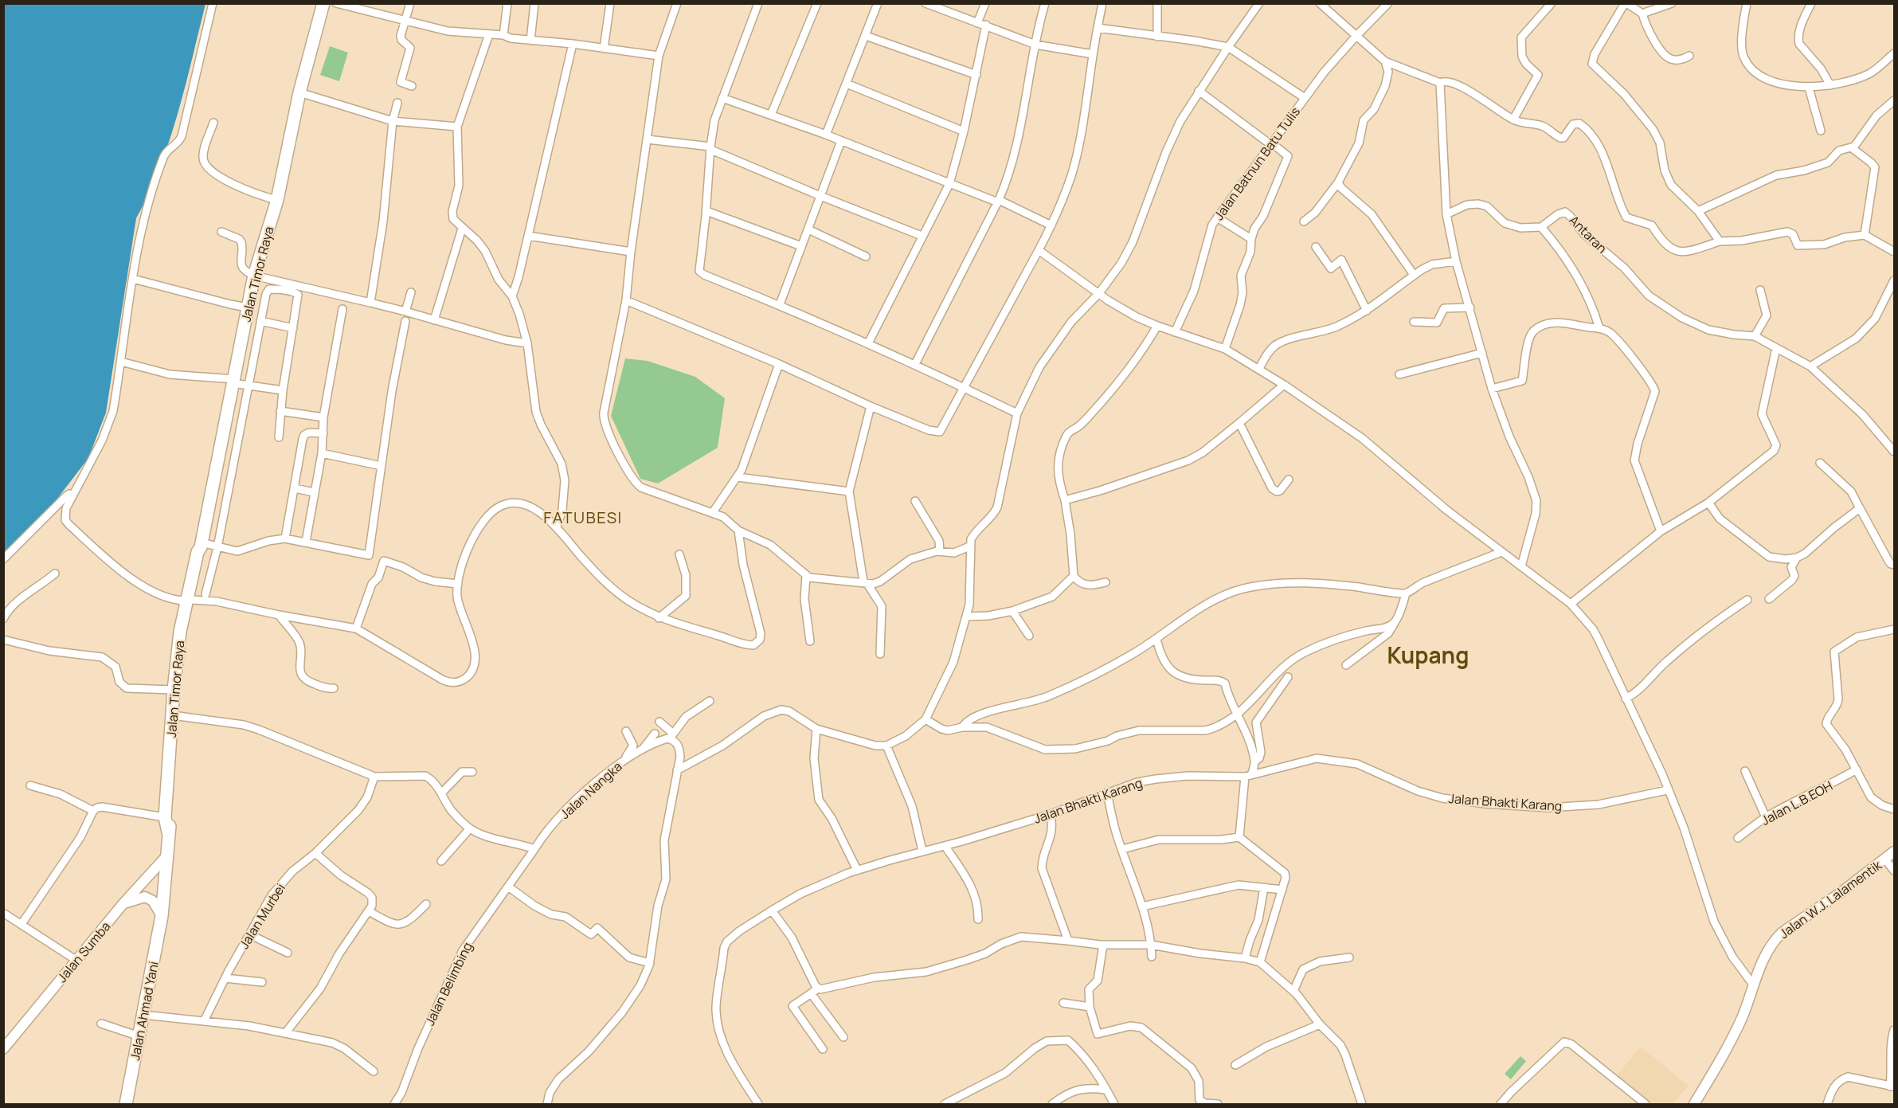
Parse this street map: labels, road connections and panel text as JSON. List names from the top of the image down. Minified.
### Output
{"streets":{"highway":["Jalan Timor Raya","Jalan Ahmad Yani"],"main road":["Jalan W.J. Lalamentik","Jalan Sumba"],"street":["Jalan Batnun Batu Tulis","Antaran","Jalan Nangka","Jalan Bhakti Karang","Jalan L.B.EOH","Jalan Murbei","Jalan Belimbing"]},"crossings":[["Jalan Timor Raya","Jalan Sumba"],["Jalan Timor Raya","Jalan Ahmad Yani"],["Jalan Nangka","Jalan Belimbing"]],"districts":["FATUBESI","Kupang"]}
